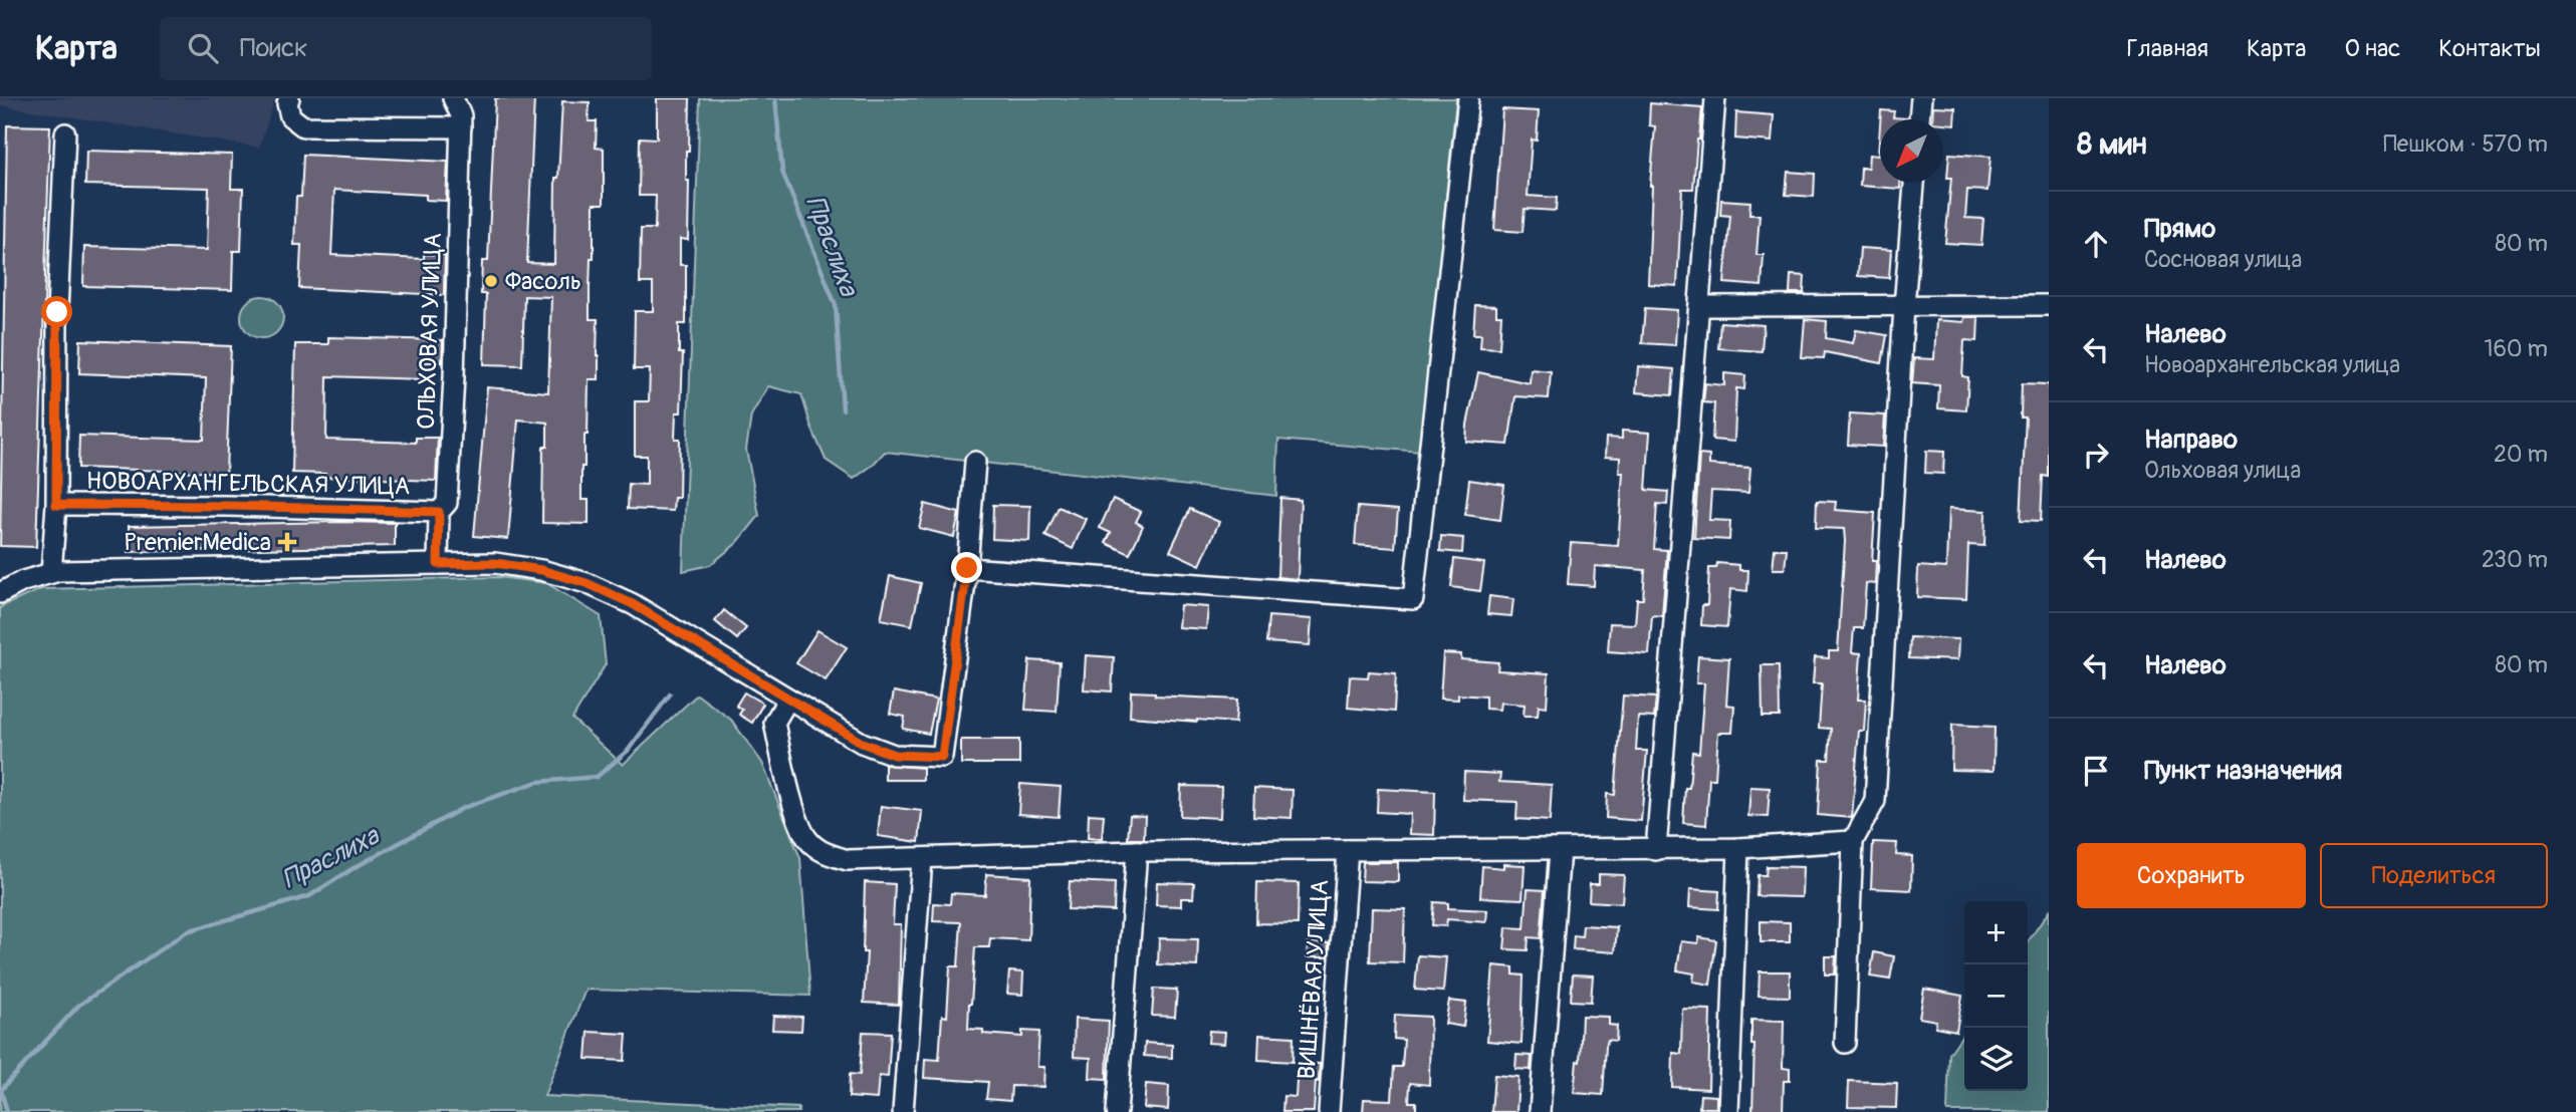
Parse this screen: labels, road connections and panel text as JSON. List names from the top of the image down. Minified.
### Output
{"streets":{"street":["ОЛЬХОВАЯ УЛИЦА","НОВОАРХАНГЕЛЬСКАЯ УЛИЦА","ВИШНЁВАЯ УЛИЦА"]},"crossings":[["ОЛЬХОВАЯ УЛИЦА","НОВОАРХАНГЕЛЬСКАЯ УЛИЦА"]],"water":["Праслиха"],"places":{"other":["Фасоль"],"health":["PremierMedica"]},"north":"bottom left","page":{"header":"Карта","search":"Поиск","nav":["Главная","Карта","О нас","Контакты"],"heading":["8 мин","Пешком · 570 m"],"list":[["Прямо","Сосновая улица","80 m"],["Налево","Новоархангельская улица","160 m"],["Направо","Ольховая улица","20 m"],["Налево","230 m"],["Налево","80 m"],"Пункт назначения"],"buttons":["Сохранить","Поделиться"],"map_buttons":["+","−"]}}
